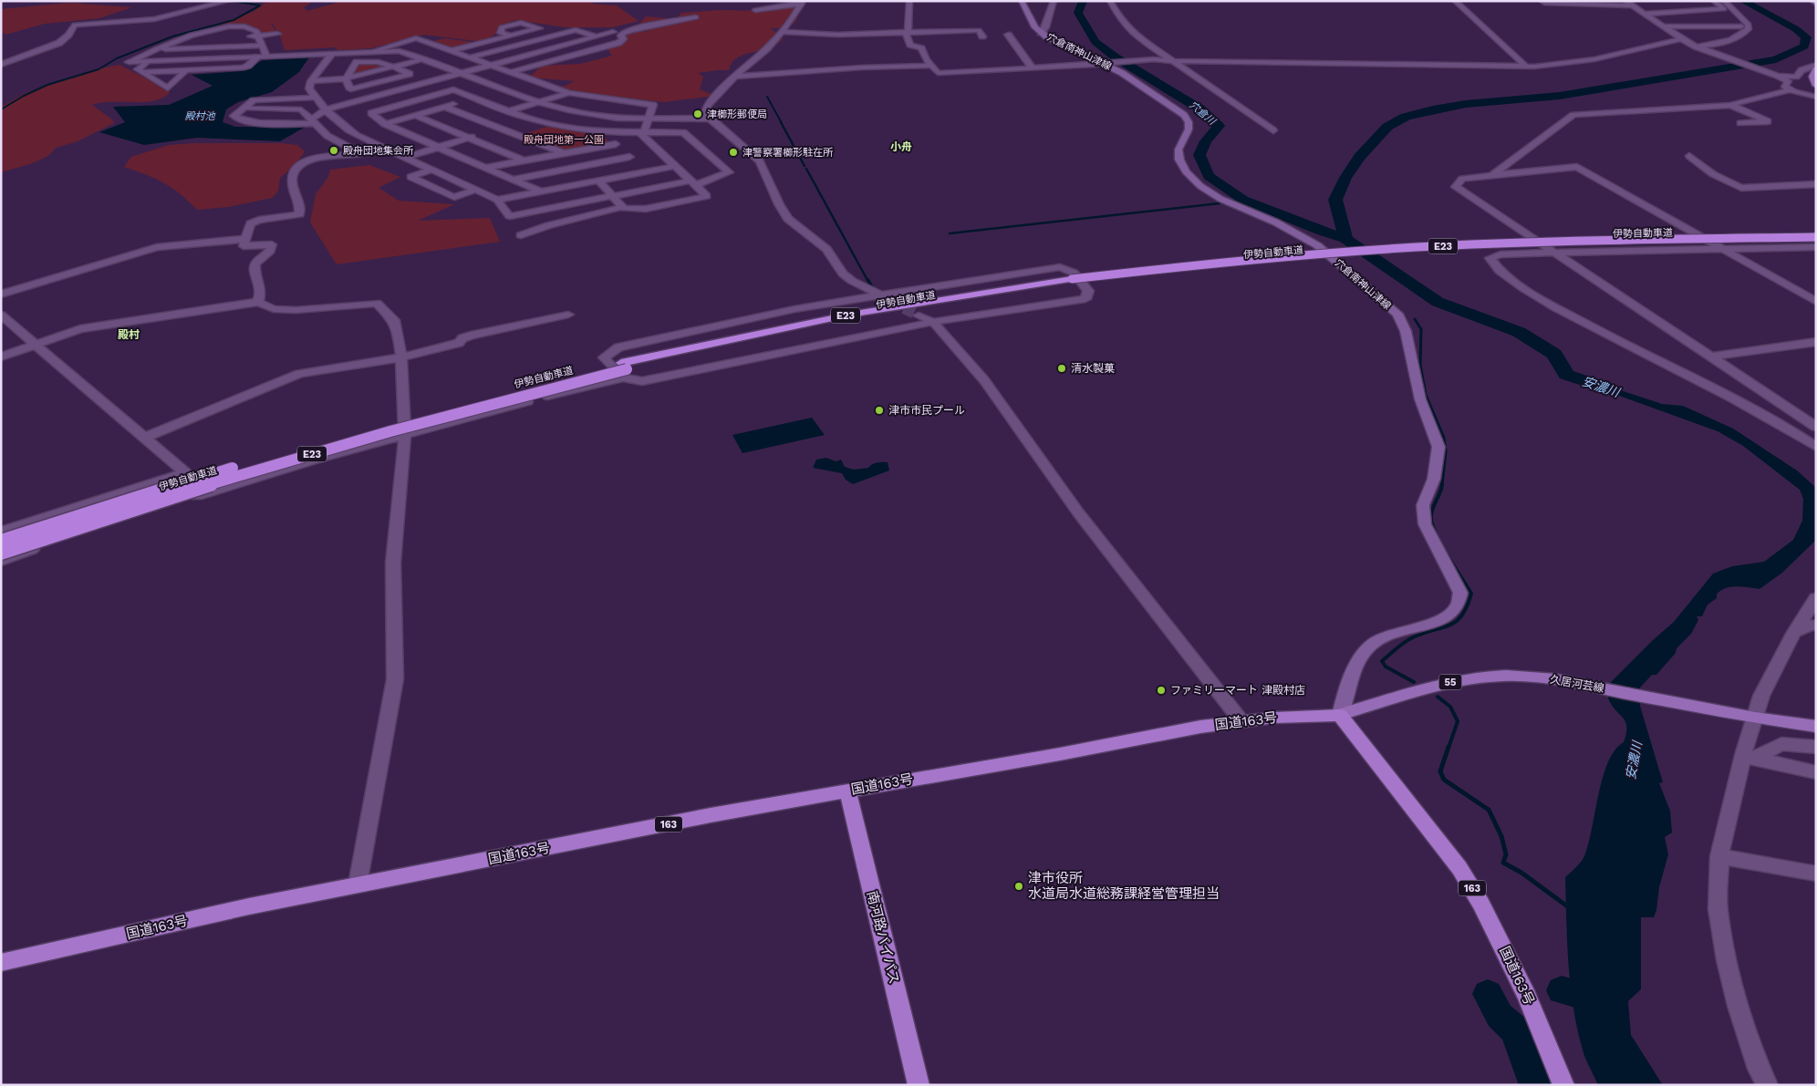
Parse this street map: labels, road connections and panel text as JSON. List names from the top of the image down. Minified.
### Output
{"streets":{"highway":["伊勢自動車道","E23","国道163号","163","南河路バイパス"],"main road":["穴倉南神山津線","55","久居河芸線"]},"crossings":[["穴倉南神山津線","久居河芸線"],["穴倉南神山津線","国道163号"],["久居河芸線","国道163号"],["国道163号","南河路バイパス"]],"districts":["小舟","殿村"],"water":["穴倉川","殿村池","安濃川"],"parks":["殿舟団地第一公園"],"places":["津櫛形郵便局","殿舟団地集会所","津警察署櫛形駐在所","清水製菓","津市市民プール","ファミリーマート 津殿村店","津市役所 水道局水道総務課経営管理担当"]}
